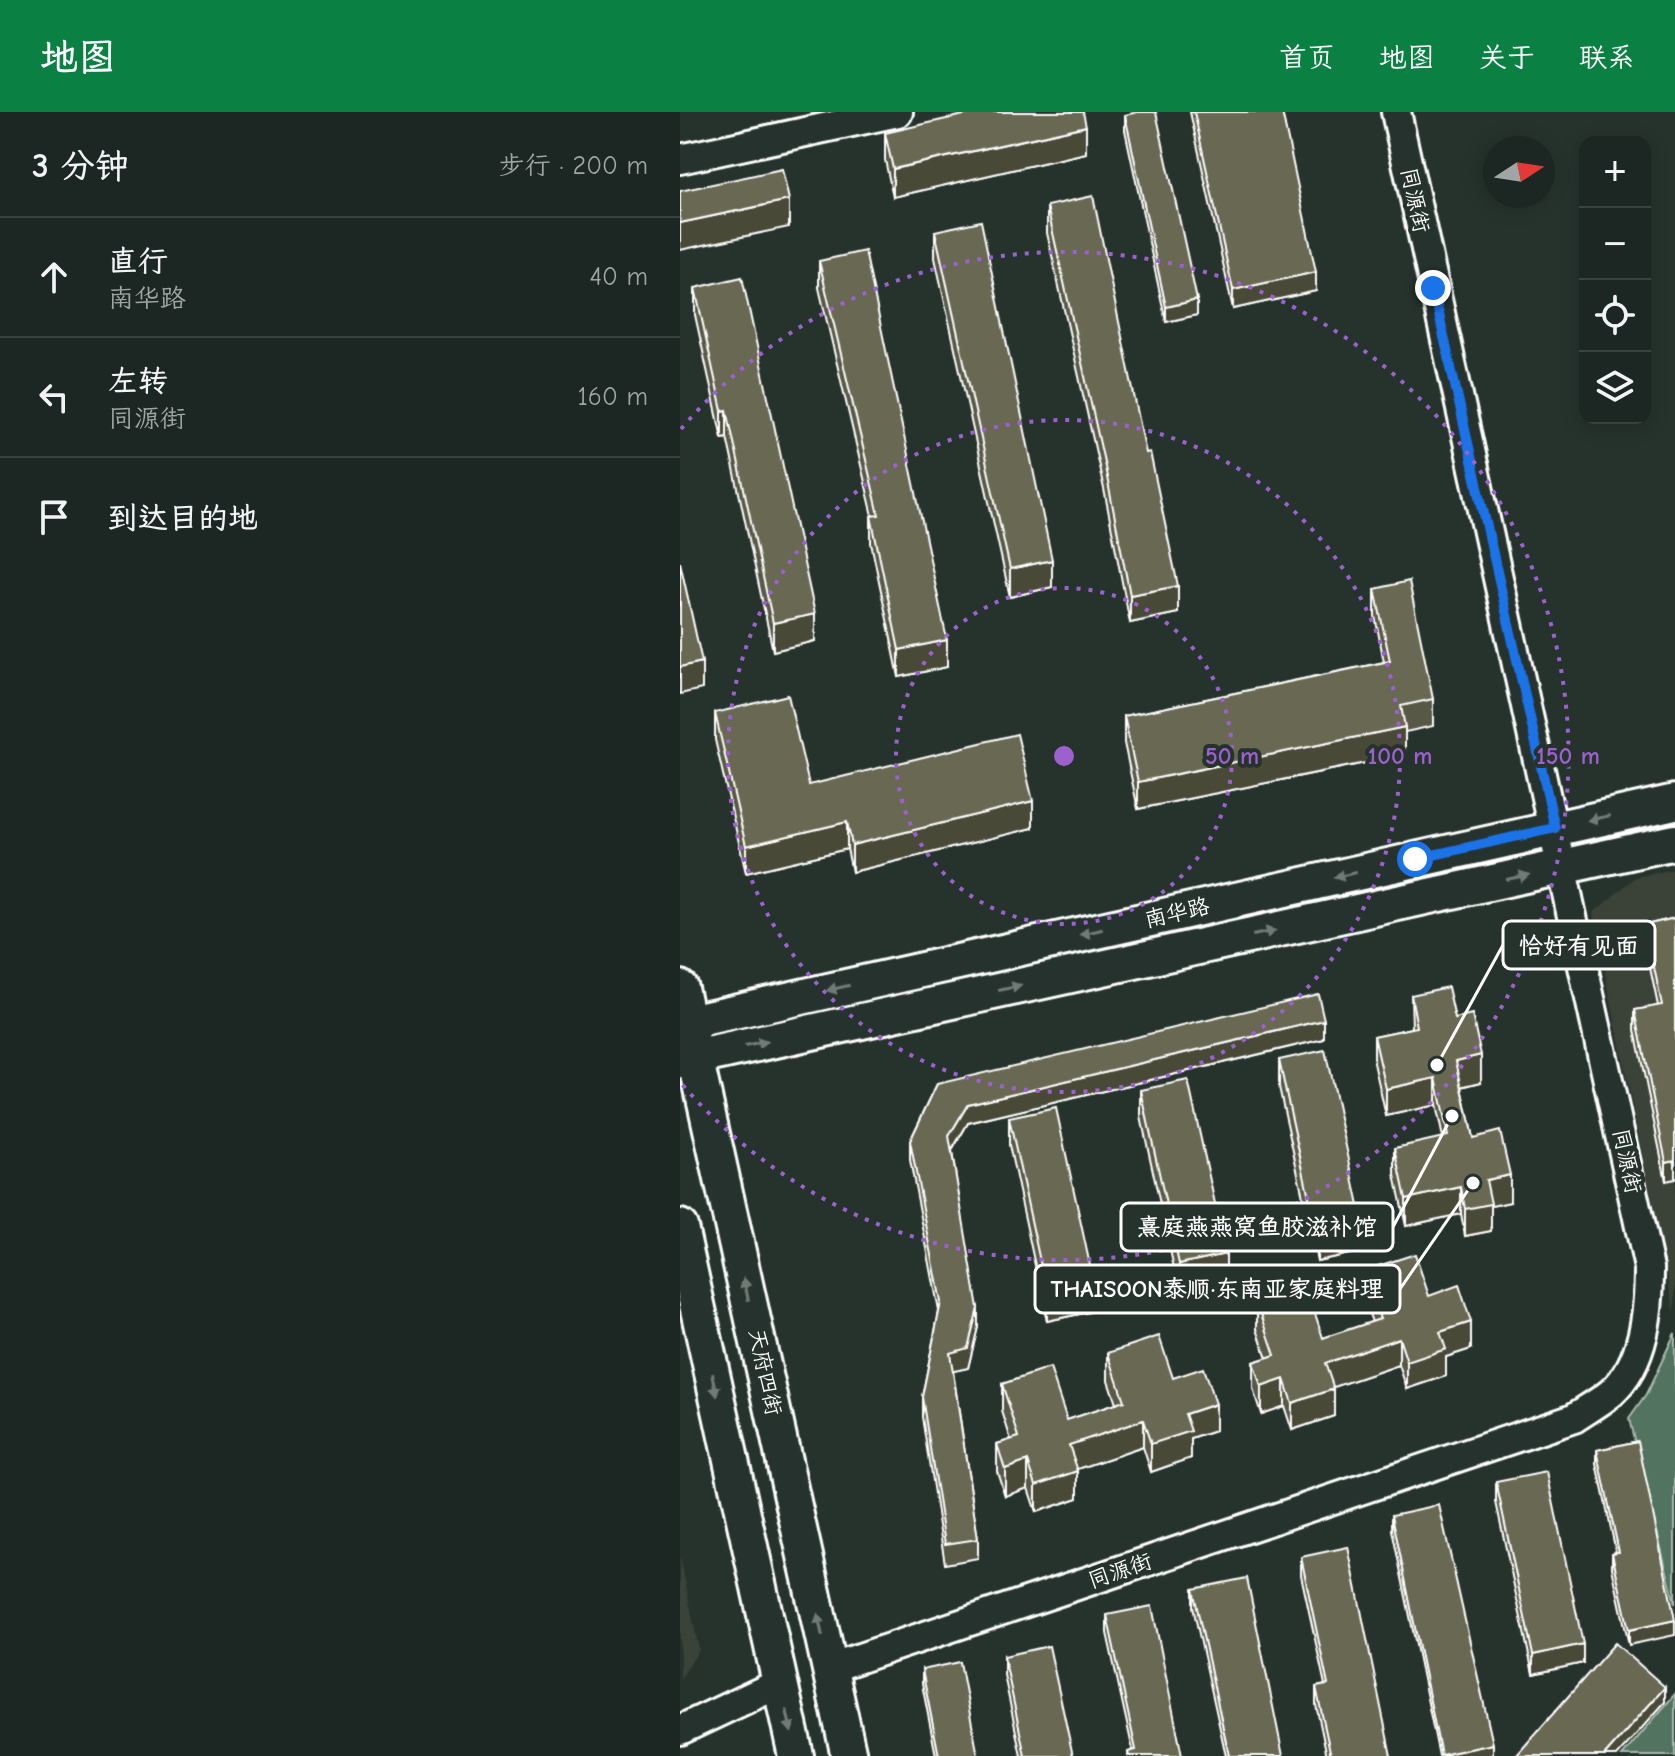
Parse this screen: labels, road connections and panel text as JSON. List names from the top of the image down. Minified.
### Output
{"streets":{"main road":["南华路","天府四街"],"street":["同源街"]},"crossings":[["同源街","南华路"],["同源街","天府四街"],["南华路","天府四街"]],"places":["恰好有见面","熹庭燕燕窝鱼胶滋补馆","THAISOON泰顺·东南亚家庭料理"],"north":"right","page":{"header":"地图","nav":["首页","地图","关于","联系"],"heading":["3 分钟","步行 · 200 m"],"map_buttons":["+","−"],"list":[["直行","南华路","40 m"],["左转","同源街","160 m"],"到达目的地"]},"rings":["50 m","100 m","150 m"]}
